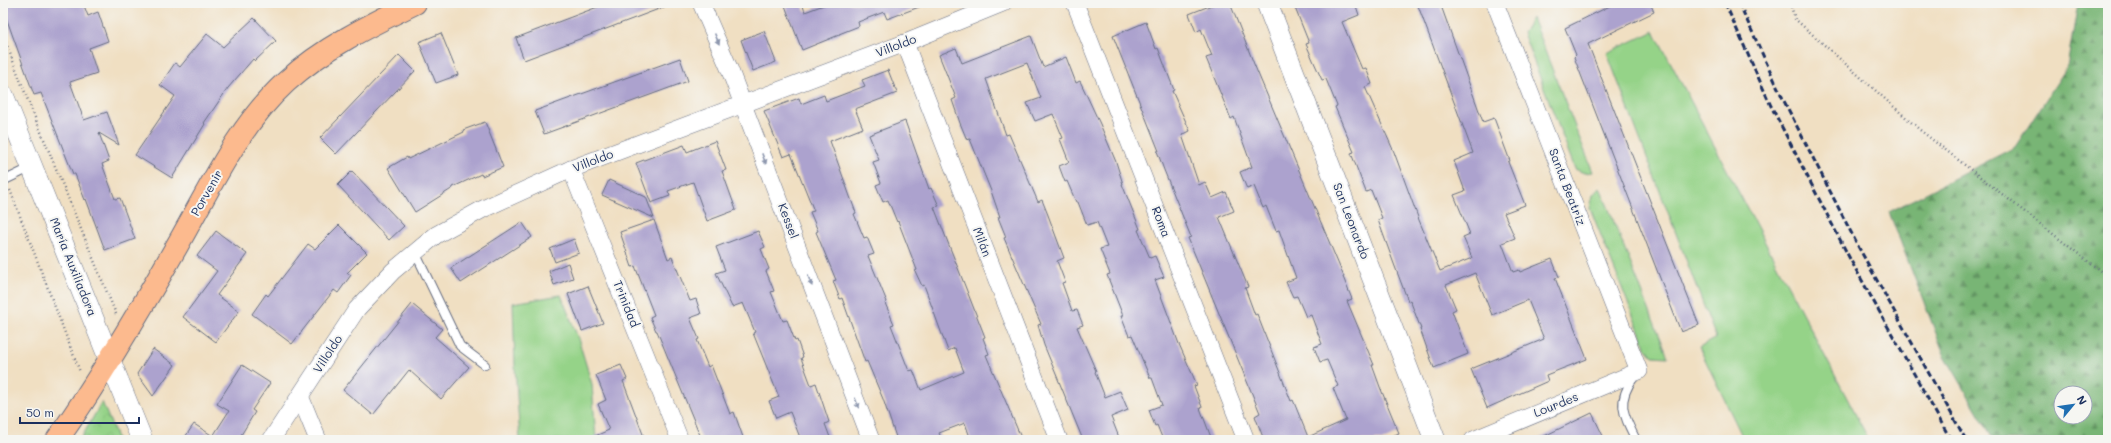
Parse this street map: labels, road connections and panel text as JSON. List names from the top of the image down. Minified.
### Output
{"streets":{"main road":["Porvenir"],"street":["Villoldo","Santa Beatriz","Kessel","San Leonardo","Roma","Milán","María Auxiliadora","Trinidad","Lourdes"]},"crossings":[["Villoldo","Kessel"],["Villoldo","Milán"],["Villoldo","Trinidad"],["Santa Beatriz","Lourdes"],["Porvenir","María Auxiliadora"]],"one_way":["Kessel"],"scale_bar":"50 m","north":"top right"}
